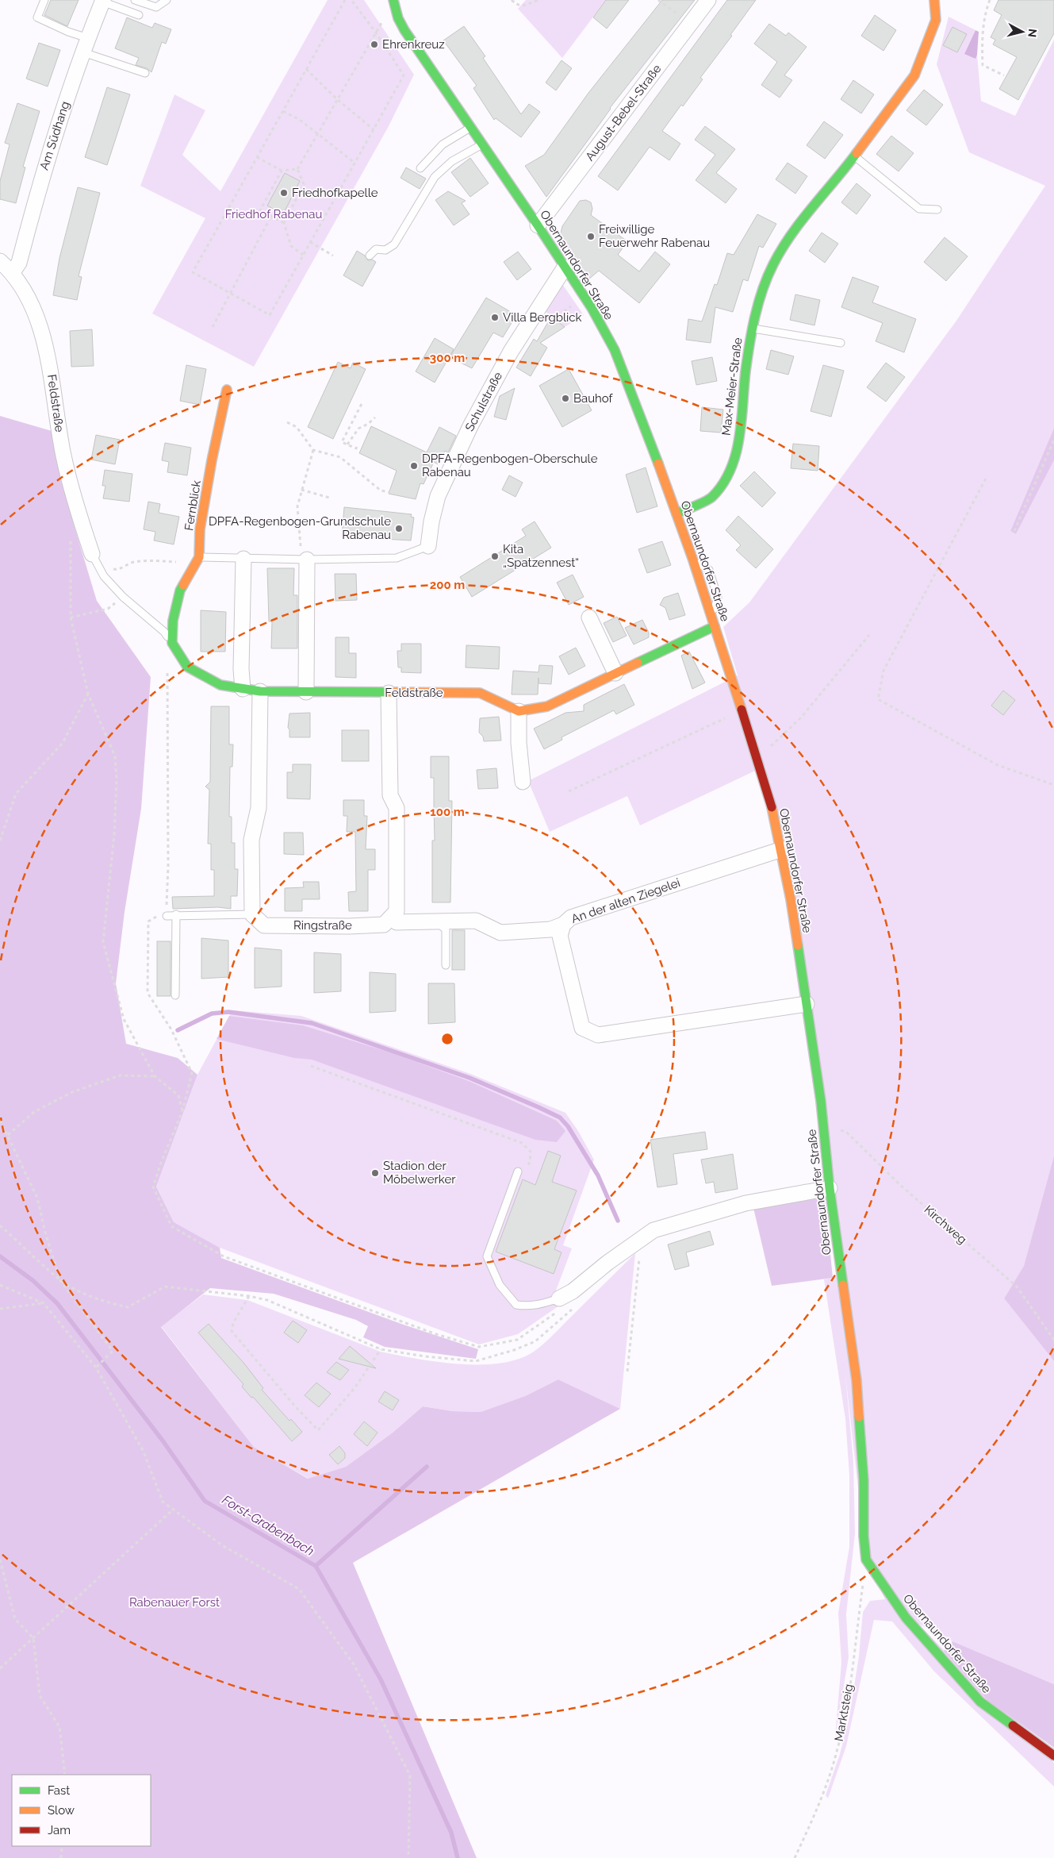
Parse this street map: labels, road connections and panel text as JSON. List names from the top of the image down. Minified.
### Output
{"streets":{"street":["August-Bebel-Straße","Am Südhang","Obernaundorfer Straße","Max-Meier-Straße","Schulstraße","Feldstraße","Fernblick","An der alten Ziegelei","Ringstraße"],"path":["Kirchweg","Marktsteig"]},"crossings":[["August-Bebel-Straße","Obernaundorfer Straße"],["Am Südhang","Feldstraße"],["Obernaundorfer Straße","Max-Meier-Straße"],["Obernaundorfer Straße","Schulstraße"],["Obernaundorfer Straße","An der alten Ziegelei"],["Obernaundorfer Straße","Kirchweg"],["Feldstraße","Fernblick"]],"water":["Forst-Grabenbach"],"parks":["Friedhof Rabenau","Rabenauer Forst"],"places":["Ehrenkreuz","Friedhofkapelle","Freiwillige Feuerwehr Rabenau","Villa Bergblick","Bauhof","DPFA-Regenbogen-Oberschule Rabenau","DPFA-Regenbogen-Grundschule Rabenau","Kita „Spatzennest“","Stadion der Möbelwerker"],"legend":["Fast","Slow","Jam"],"north":"right","rings":["300 m","200 m","100 m"]}
